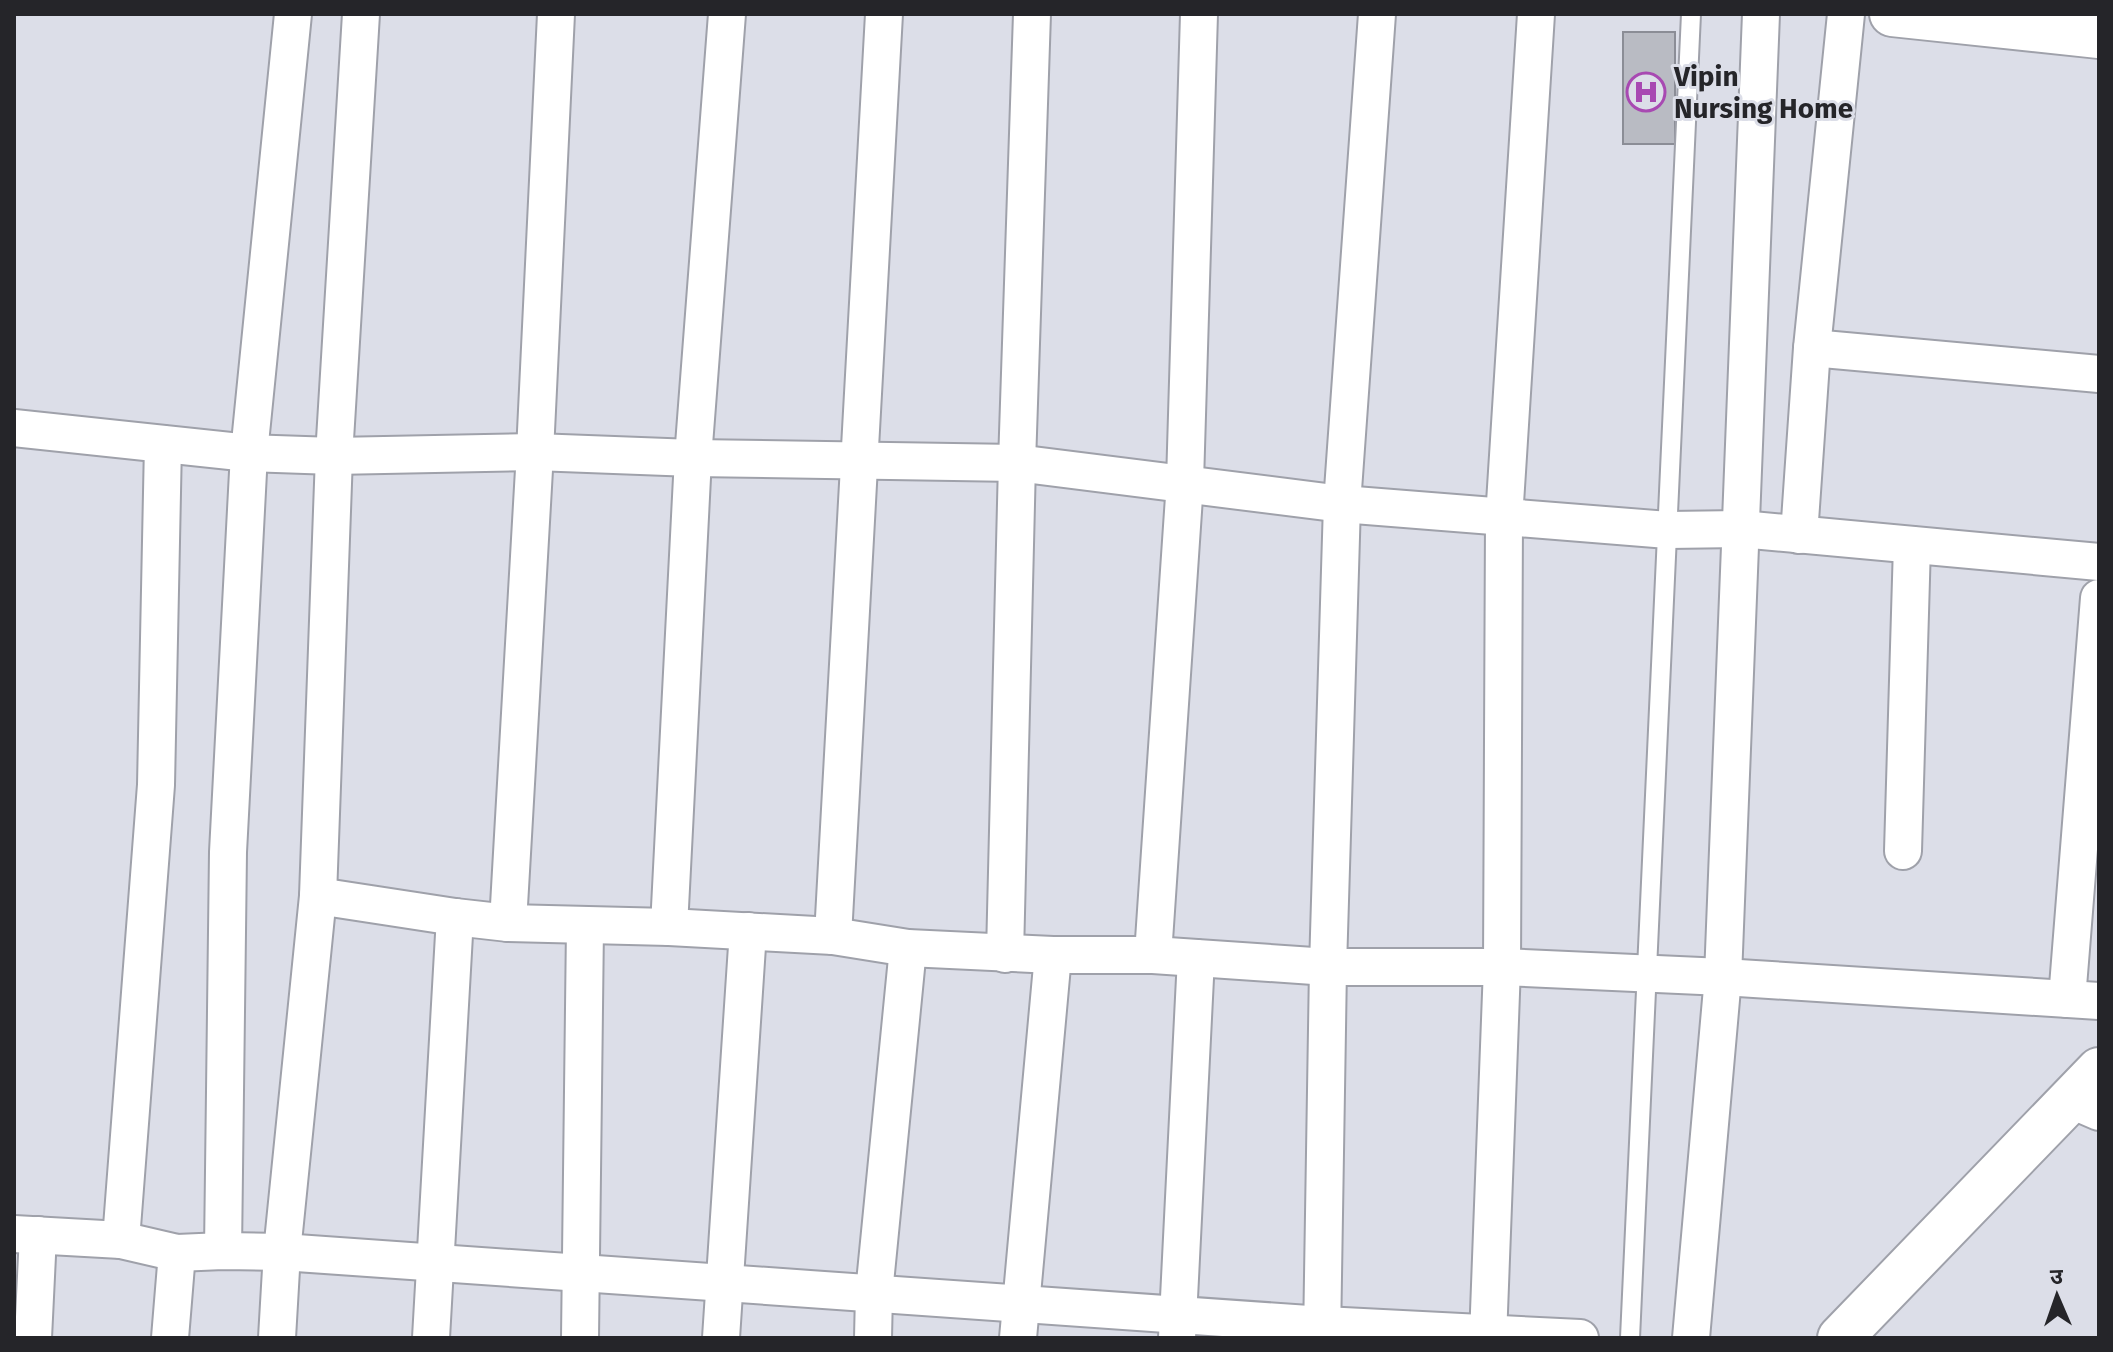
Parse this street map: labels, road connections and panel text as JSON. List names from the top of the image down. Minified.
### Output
{"places":{"hospital":["Vipin Nursing Home"]},"north":"top"}
